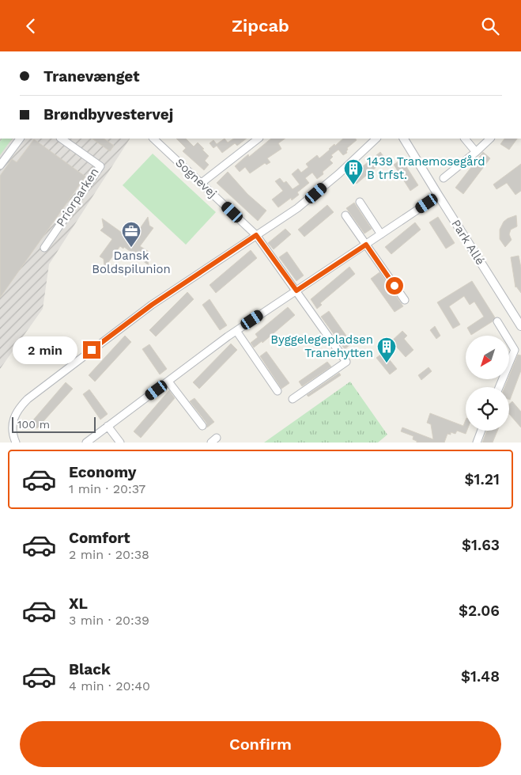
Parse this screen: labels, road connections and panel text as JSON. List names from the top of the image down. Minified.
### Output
{"streets":{"street":["Sognevej","Priorparken","Park Allé"]},"places":{"building":["1439 Tranemosegård B trfst.","Byggelegepladsen Tranehytten"],"office":["Dansk Boldspilunion"]},"scale_bar":"100 m","north":"bottom left","page":{"header":"Zipcab","banner":["Tranevænget","Brøndbyvestervej"],"bubble":"2 min","scale":"100 m","list":[{"name":"Economy","note":"1 min · 20:37","value":"$1.21"},{"name":"Comfort","note":"2 min · 20:38","value":"$1.63"},{"name":"XL","note":"3 min · 20:39","value":"$2.06"},{"name":"Black","note":"4 min · 20:40","value":"$1.48"}],"buttons":"Confirm"}}
